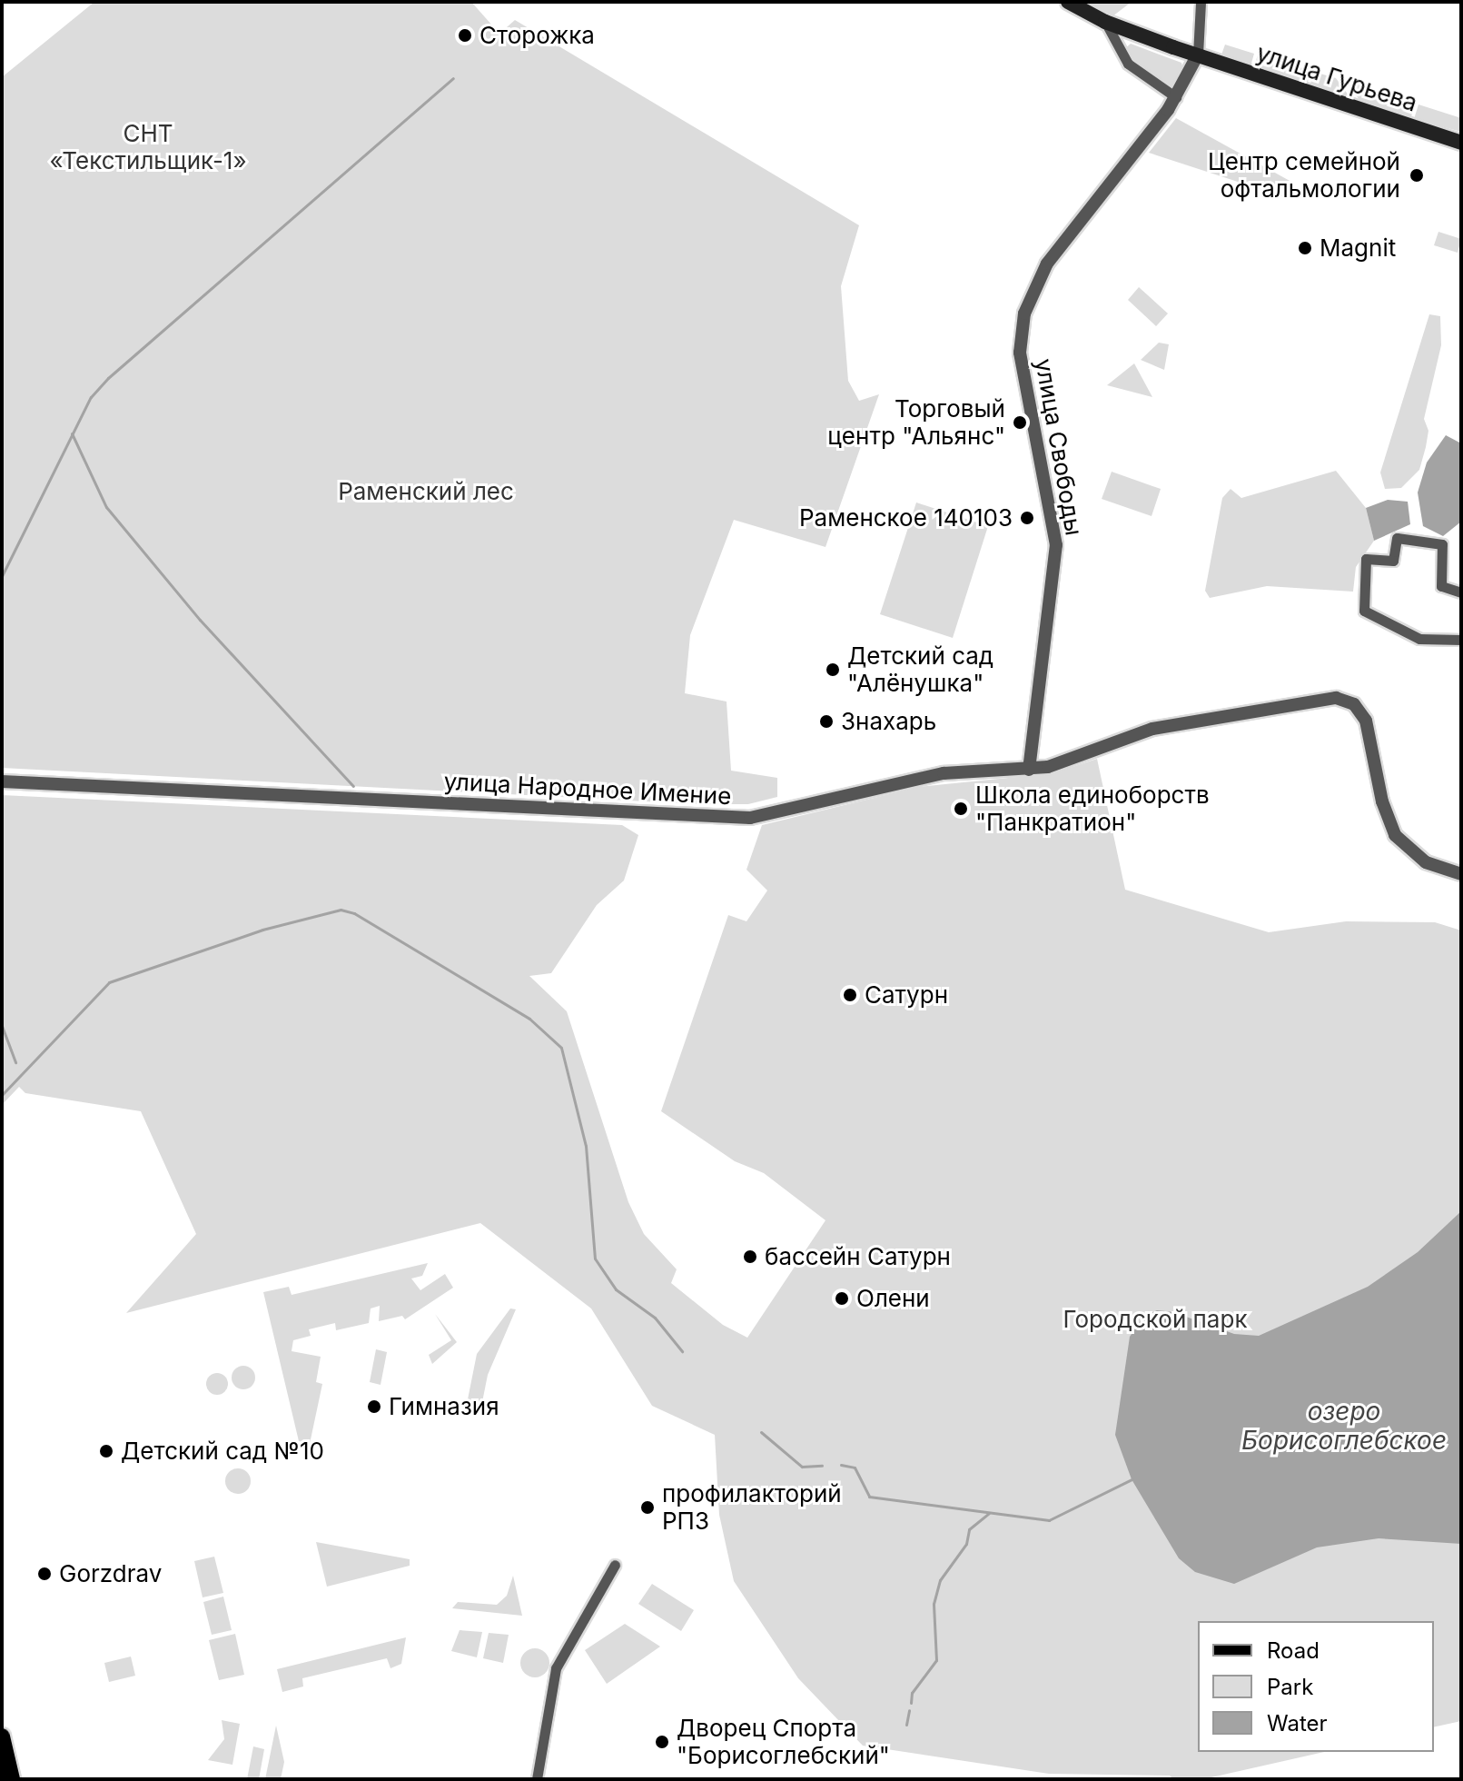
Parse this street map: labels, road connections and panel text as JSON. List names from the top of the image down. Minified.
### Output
{"streets":{"main road":["улица Гурьева"],"street":["улица Свободы","улица Народное Имение"]},"crossings":[["улица Гурьева","улица Свободы"],["улица Свободы","улица Народное Имение"]],"water":["озеро Борисоглебское"],"parks":["СНТ «Текстильщик-1»","Раменский лес","Городской парк"],"places":["Сторожка","Центр семейной офтальмологии","Magnit","Торговый центр \"Альянс\"","Раменское 140103","Детский сад \"Алёнушка\"","Знахарь","Школа единоборств \"Панкратион\"","Сатурн","бассейн Сатурн","Олени","Гимназия","Детский сад №10","профилакторий РПЗ","Gorzdrav","Дворец Спорта \"Борисоглебский\""],"legend":["Road","Park","Water"]}
